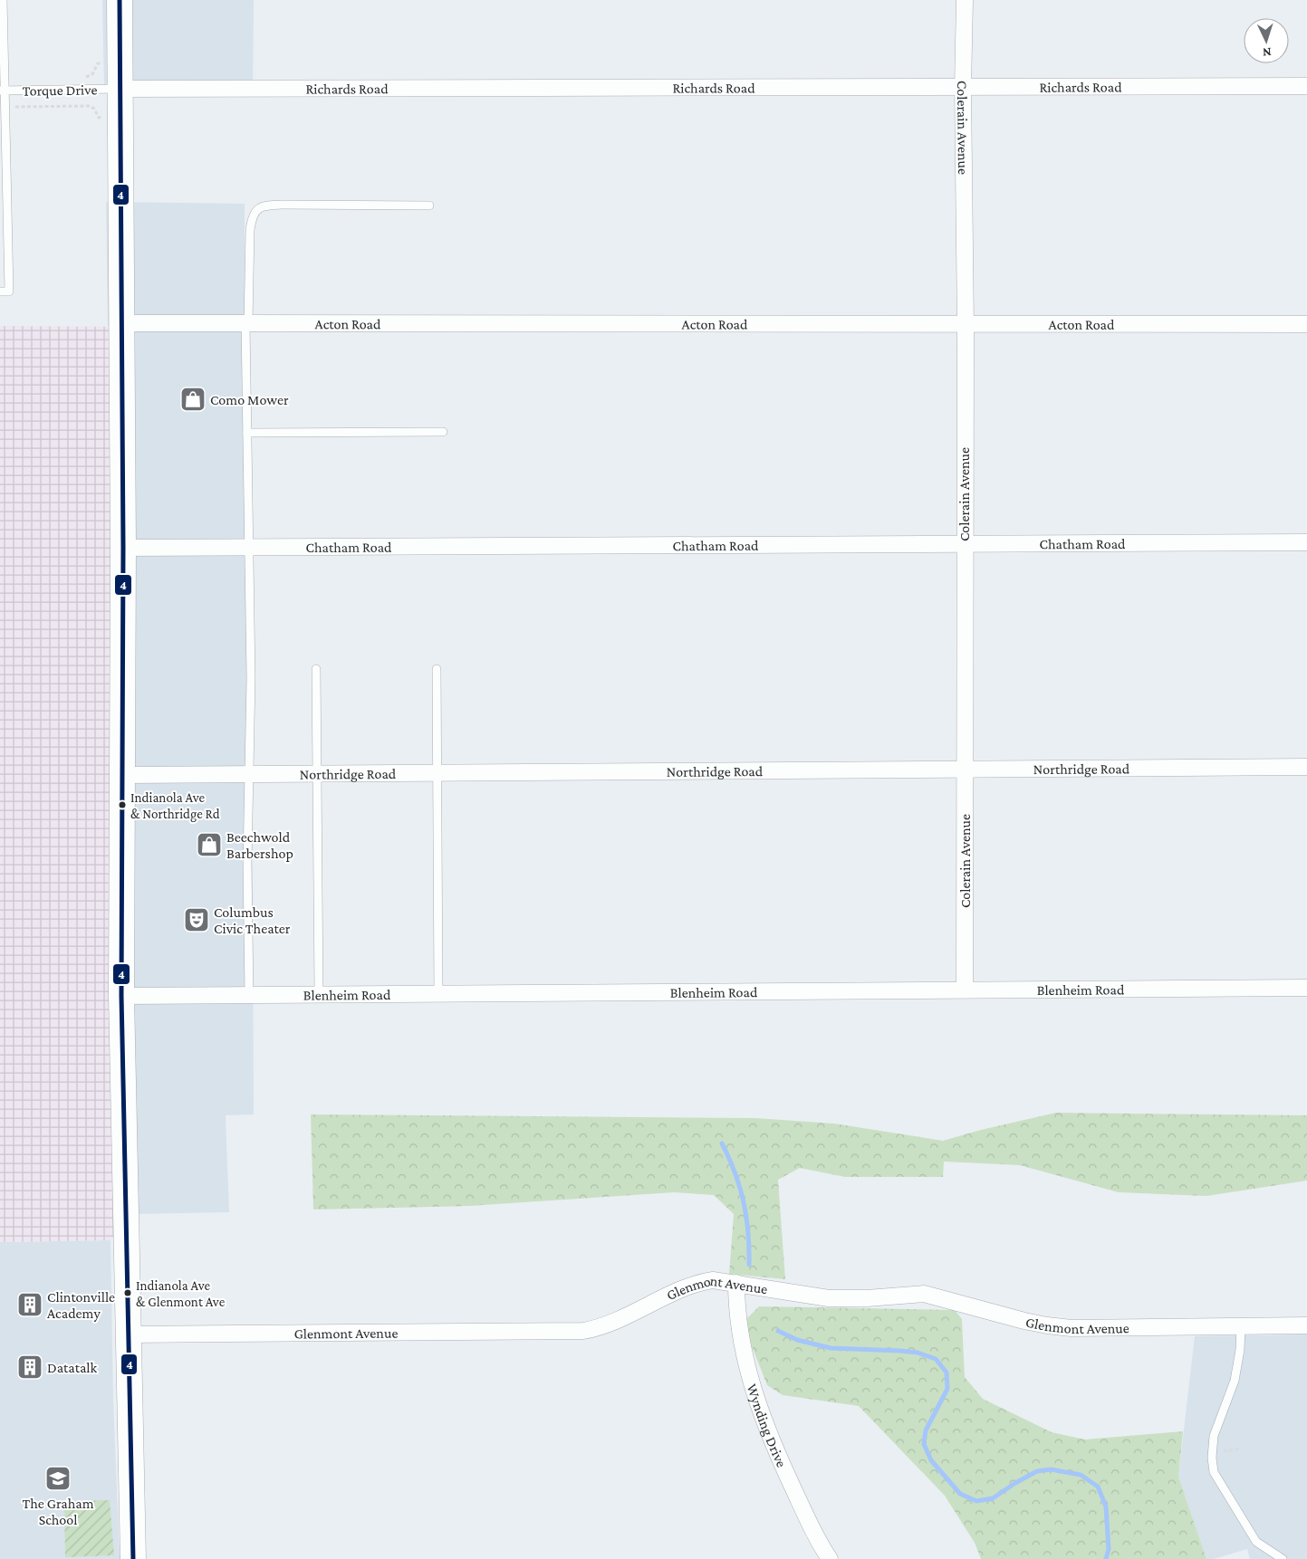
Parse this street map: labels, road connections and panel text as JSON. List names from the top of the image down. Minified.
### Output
{"streets":{"street":["Richards Road","Colerain Avenue","Acton Road","Chatham Road","Northridge Road","Blenheim Road","Glenmont Avenue","Wynding Drive"],"lane":["Torque Drive"]},"crossings":[["Richards Road","Torque Drive"],["Richards Road","Colerain Avenue"],["Colerain Avenue","Acton Road"],["Colerain Avenue","Chatham Road"],["Colerain Avenue","Northridge Road"],["Colerain Avenue","Blenheim Road"],["Glenmont Avenue","Wynding Drive"]],"places":{"shop":["Como Mower","Beechwold Barbershop"],"other":["Indianola Ave & Northridge Rd","Indianola Ave & Glenmont Ave"],"theatre":["Columbus Civic Theater"],"building":["Clintonville Academy","Datatalk"],"school or university":["The Graham School"]},"lines":["transit line 4"],"north":"bottom"}
